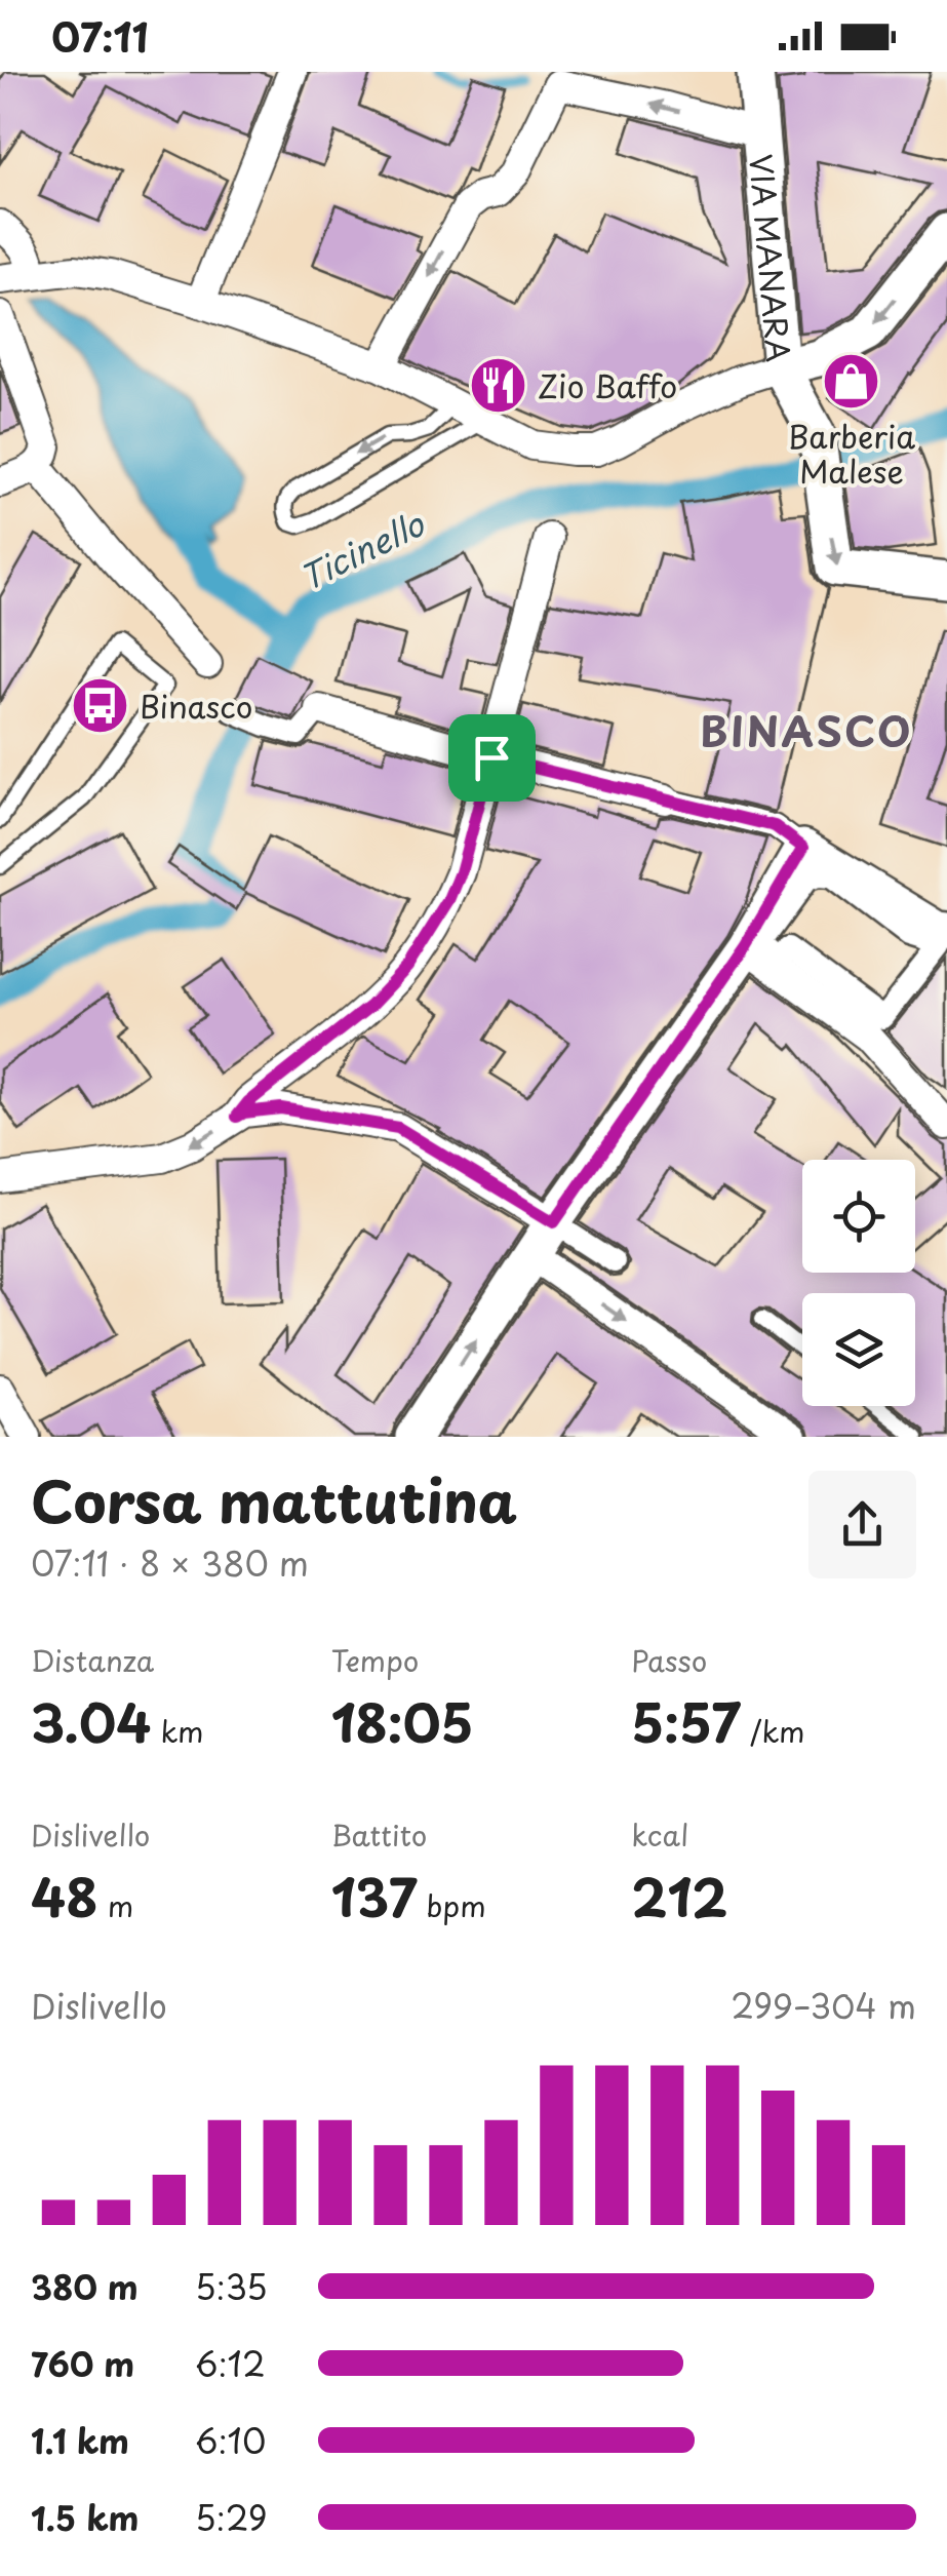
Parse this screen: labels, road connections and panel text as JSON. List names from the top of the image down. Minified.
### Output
{"streets":{"street":["VIA MANARA"]},"districts":["BINASCO"],"water":["Ticinello"],"places":{"shop":["Barberia Malese"],"restaurant":["Zio Baffo"],"bus stop":["Binasco"]},"page":{"status":"07:11","heading":["Corsa mattutina","07:11 · 8 × 380 m"],"stats":[["Distanza","3.04 km"],["Tempo","18:05"],["Passo","5:57 /km"],["Dislivello","48 m"],["Battito","137 bpm"],["kcal","212"]],"chart":["Dislivello","299–304 m"],"list":[{"name":"380 m","note":"5:35"},{"name":"760 m","note":"6:12"},{"name":"1.1 km","note":"6:10"},{"name":"1.5 km","note":"5:29"}]}}
